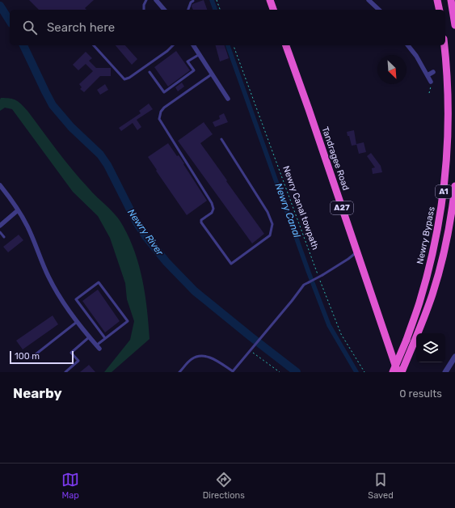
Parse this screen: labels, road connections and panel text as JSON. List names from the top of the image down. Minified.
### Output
{"streets":{"highway":["Tandragee Road","A1","A27","Newry Bypass"],"path":["Newry Canal towpath"]},"water":["Newry Canal","Newry River"],"scale_bar":"100 m","north":"bottom right","page":{"search":"Search here","scale":"100 m","heading":["Nearby","0 results"],"nav":["Map","Directions","Saved"]}}
